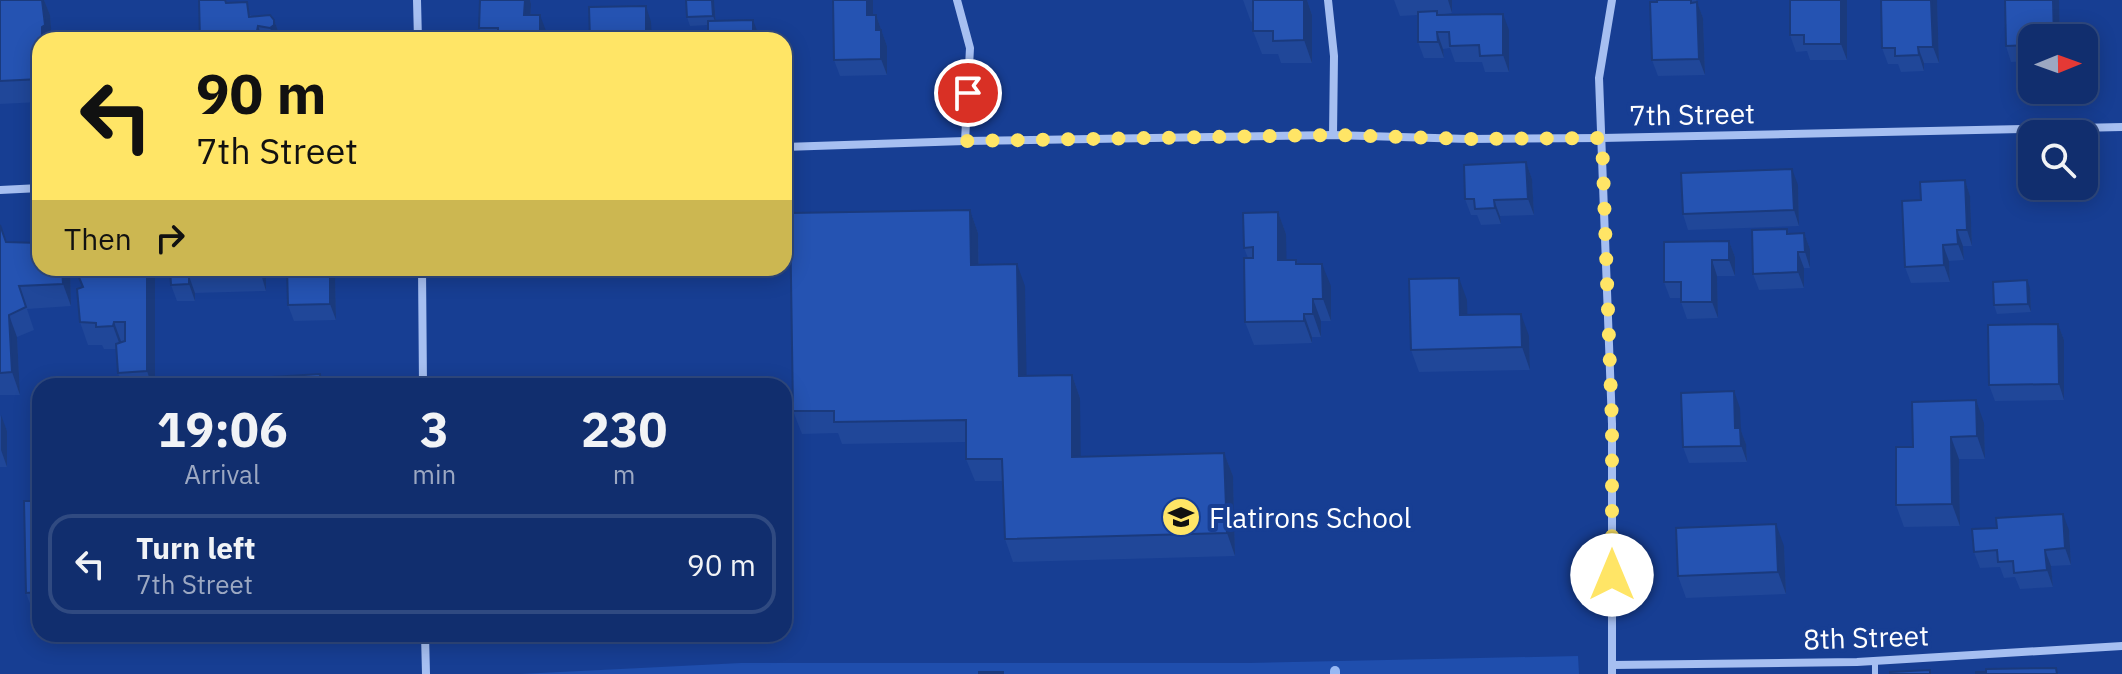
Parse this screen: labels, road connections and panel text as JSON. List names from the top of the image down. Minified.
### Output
{"streets":{"street":["7th Street","8th Street"]},"places":{"school or university":["Flatirons School"]},"north":"right","page":{"turn":["90 m","7th Street"],"then":"Then","eta":["19:06","Arrival","3","min","230","m"],"list":[{"name":"Turn left","note":"7th Street","value":"90 m"}]}}
